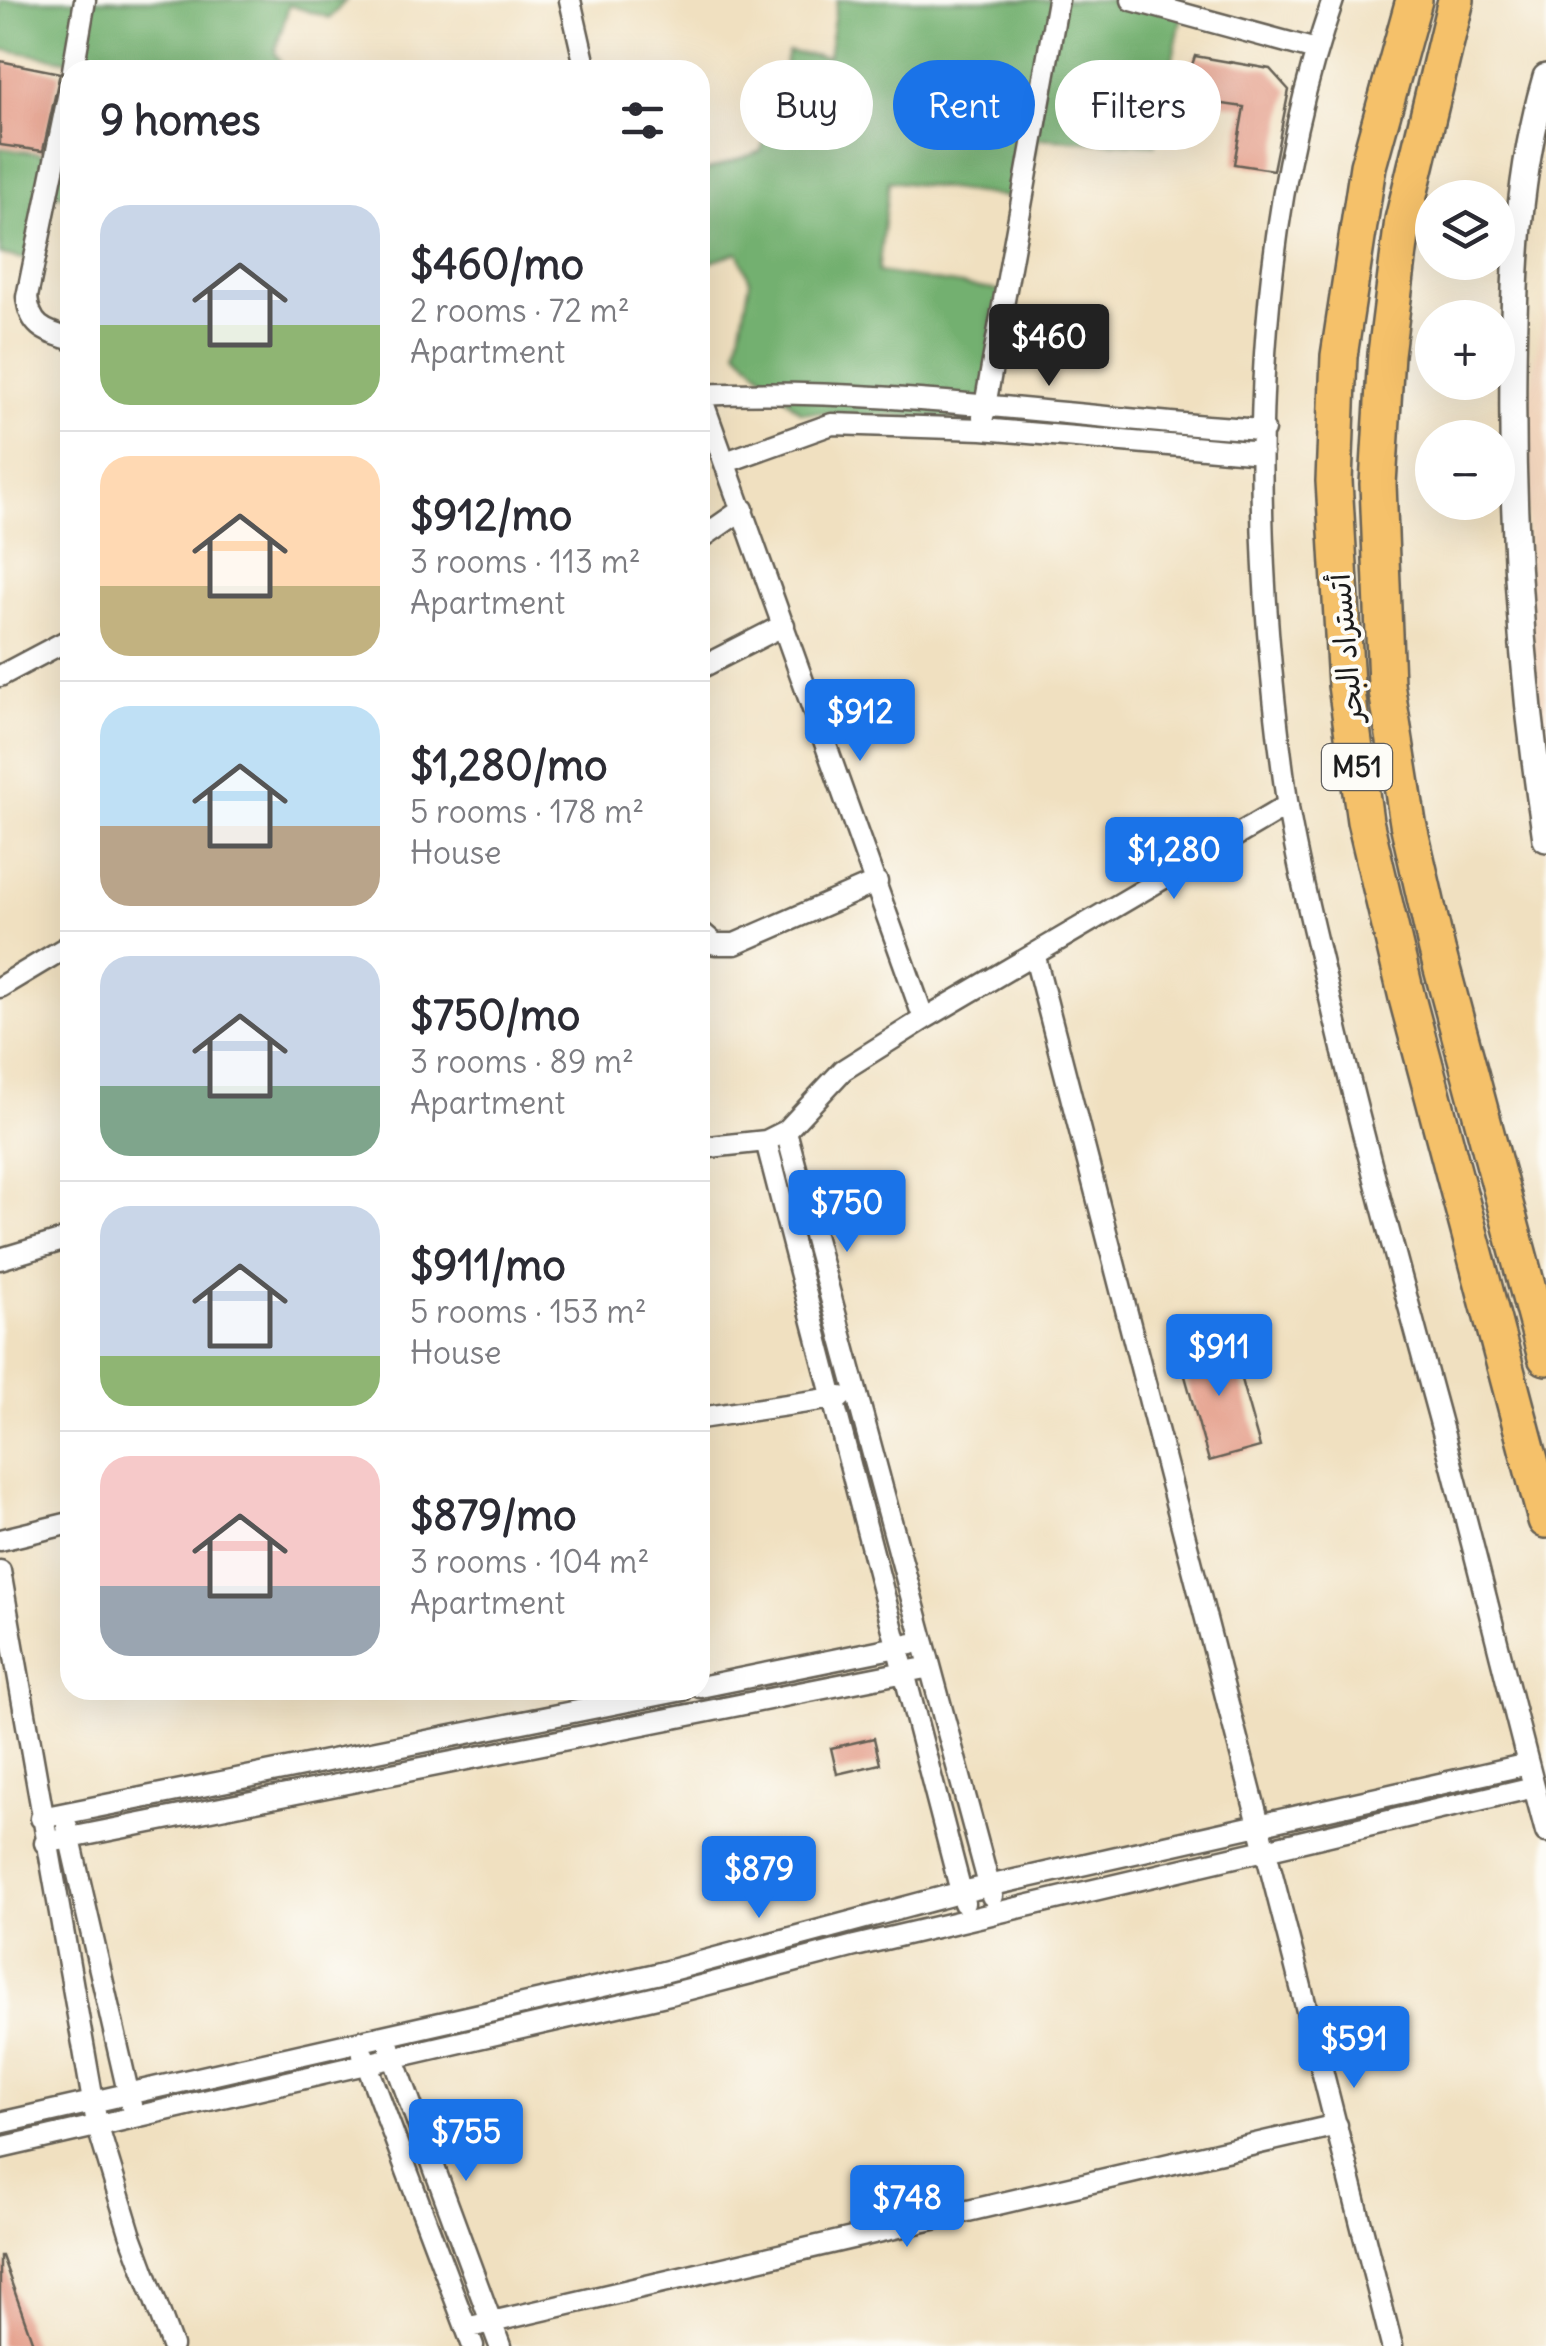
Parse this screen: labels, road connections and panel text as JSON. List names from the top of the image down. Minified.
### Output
{"streets":{"highway":["أتستراد البحر","M51"]},"page":{"chip":["Buy","Rent","Filters"],"heading":"9 homes","map_buttons":["+","−"],"list":[{"name":"$460/mo","note":"2 rooms · 72 m² · Apartment"},{"name":"$912/mo","note":"3 rooms · 113 m² · Apartment"},{"name":"$1,280/mo","note":"5 rooms · 178 m² · House"},{"name":"$750/mo","note":"3 rooms · 89 m² · Apartment"},{"name":"$911/mo","note":"5 rooms · 153 m² · House"},{"name":"$879/mo","note":"3 rooms · 104 m² · Apartment"}],"price":["$460","$912","$1,280","$750","$911","$879","$591","$755","$748"]}}
